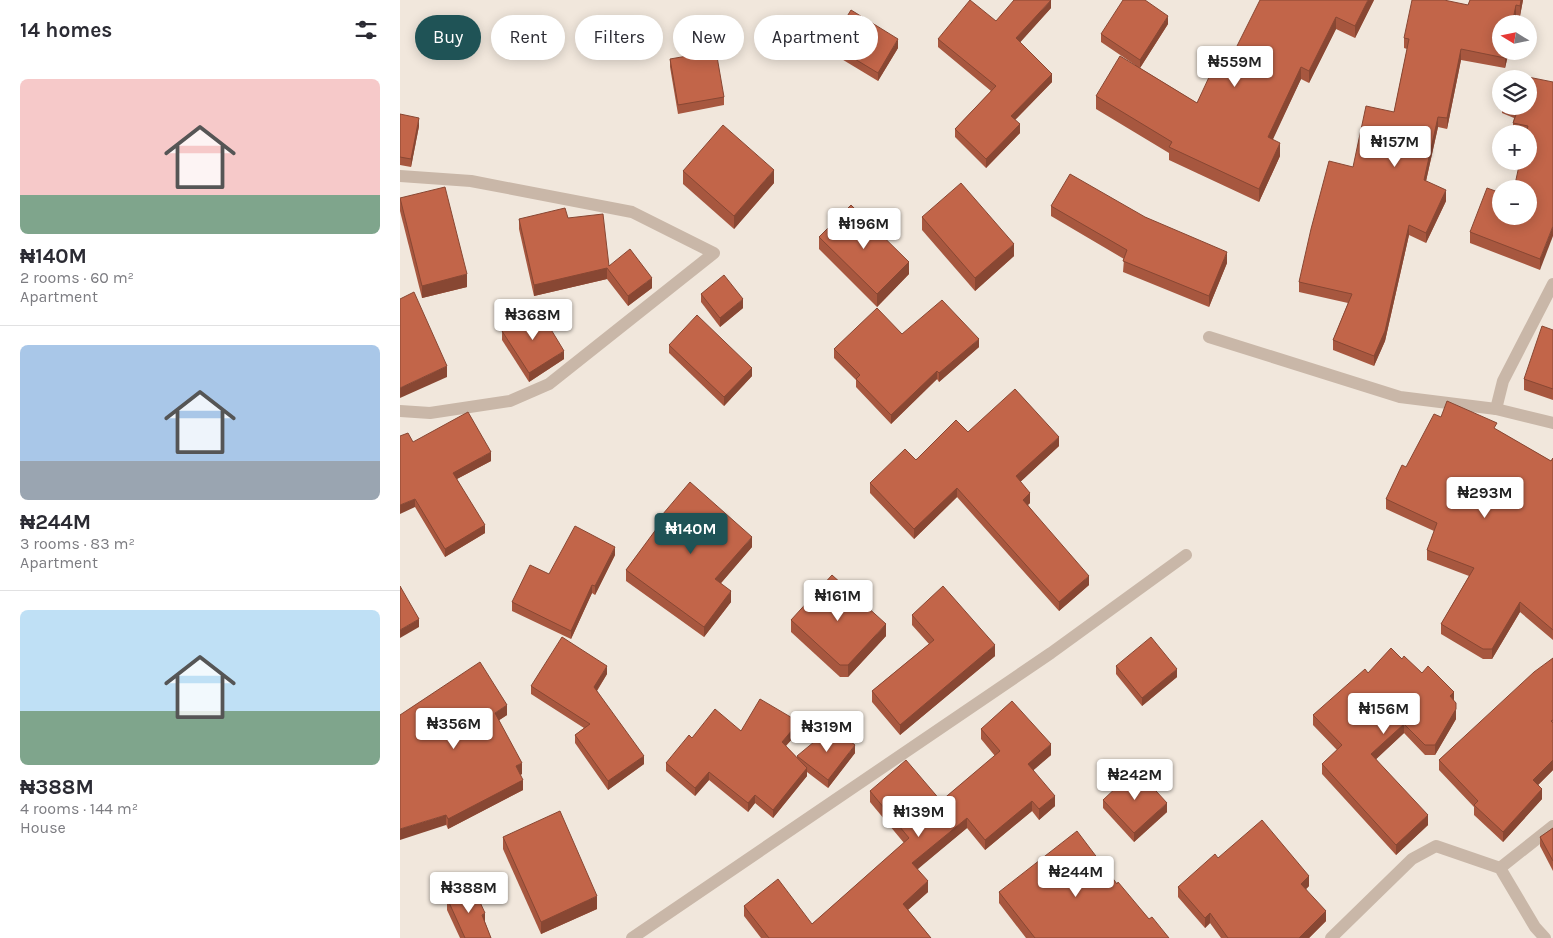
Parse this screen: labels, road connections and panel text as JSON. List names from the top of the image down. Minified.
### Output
{"north":"left","page":{"heading":"14 homes","map_buttons":["+","−"],"chip":["Buy","Rent","Filters","New","Apartment"],"price":["₦559M","₦157M","₦196M","₦368M","₦293M","₦140M","₦161M","₦156M","₦356M","₦319M","₦242M","₦139M","₦244M","₦388M"],"list":[{"name":"₦140M","note":"2 rooms · 60 m² · Apartment"},{"name":"₦244M","note":"3 rooms · 83 m² · Apartment"},{"name":"₦388M","note":"4 rooms · 144 m² · House"}]}}
